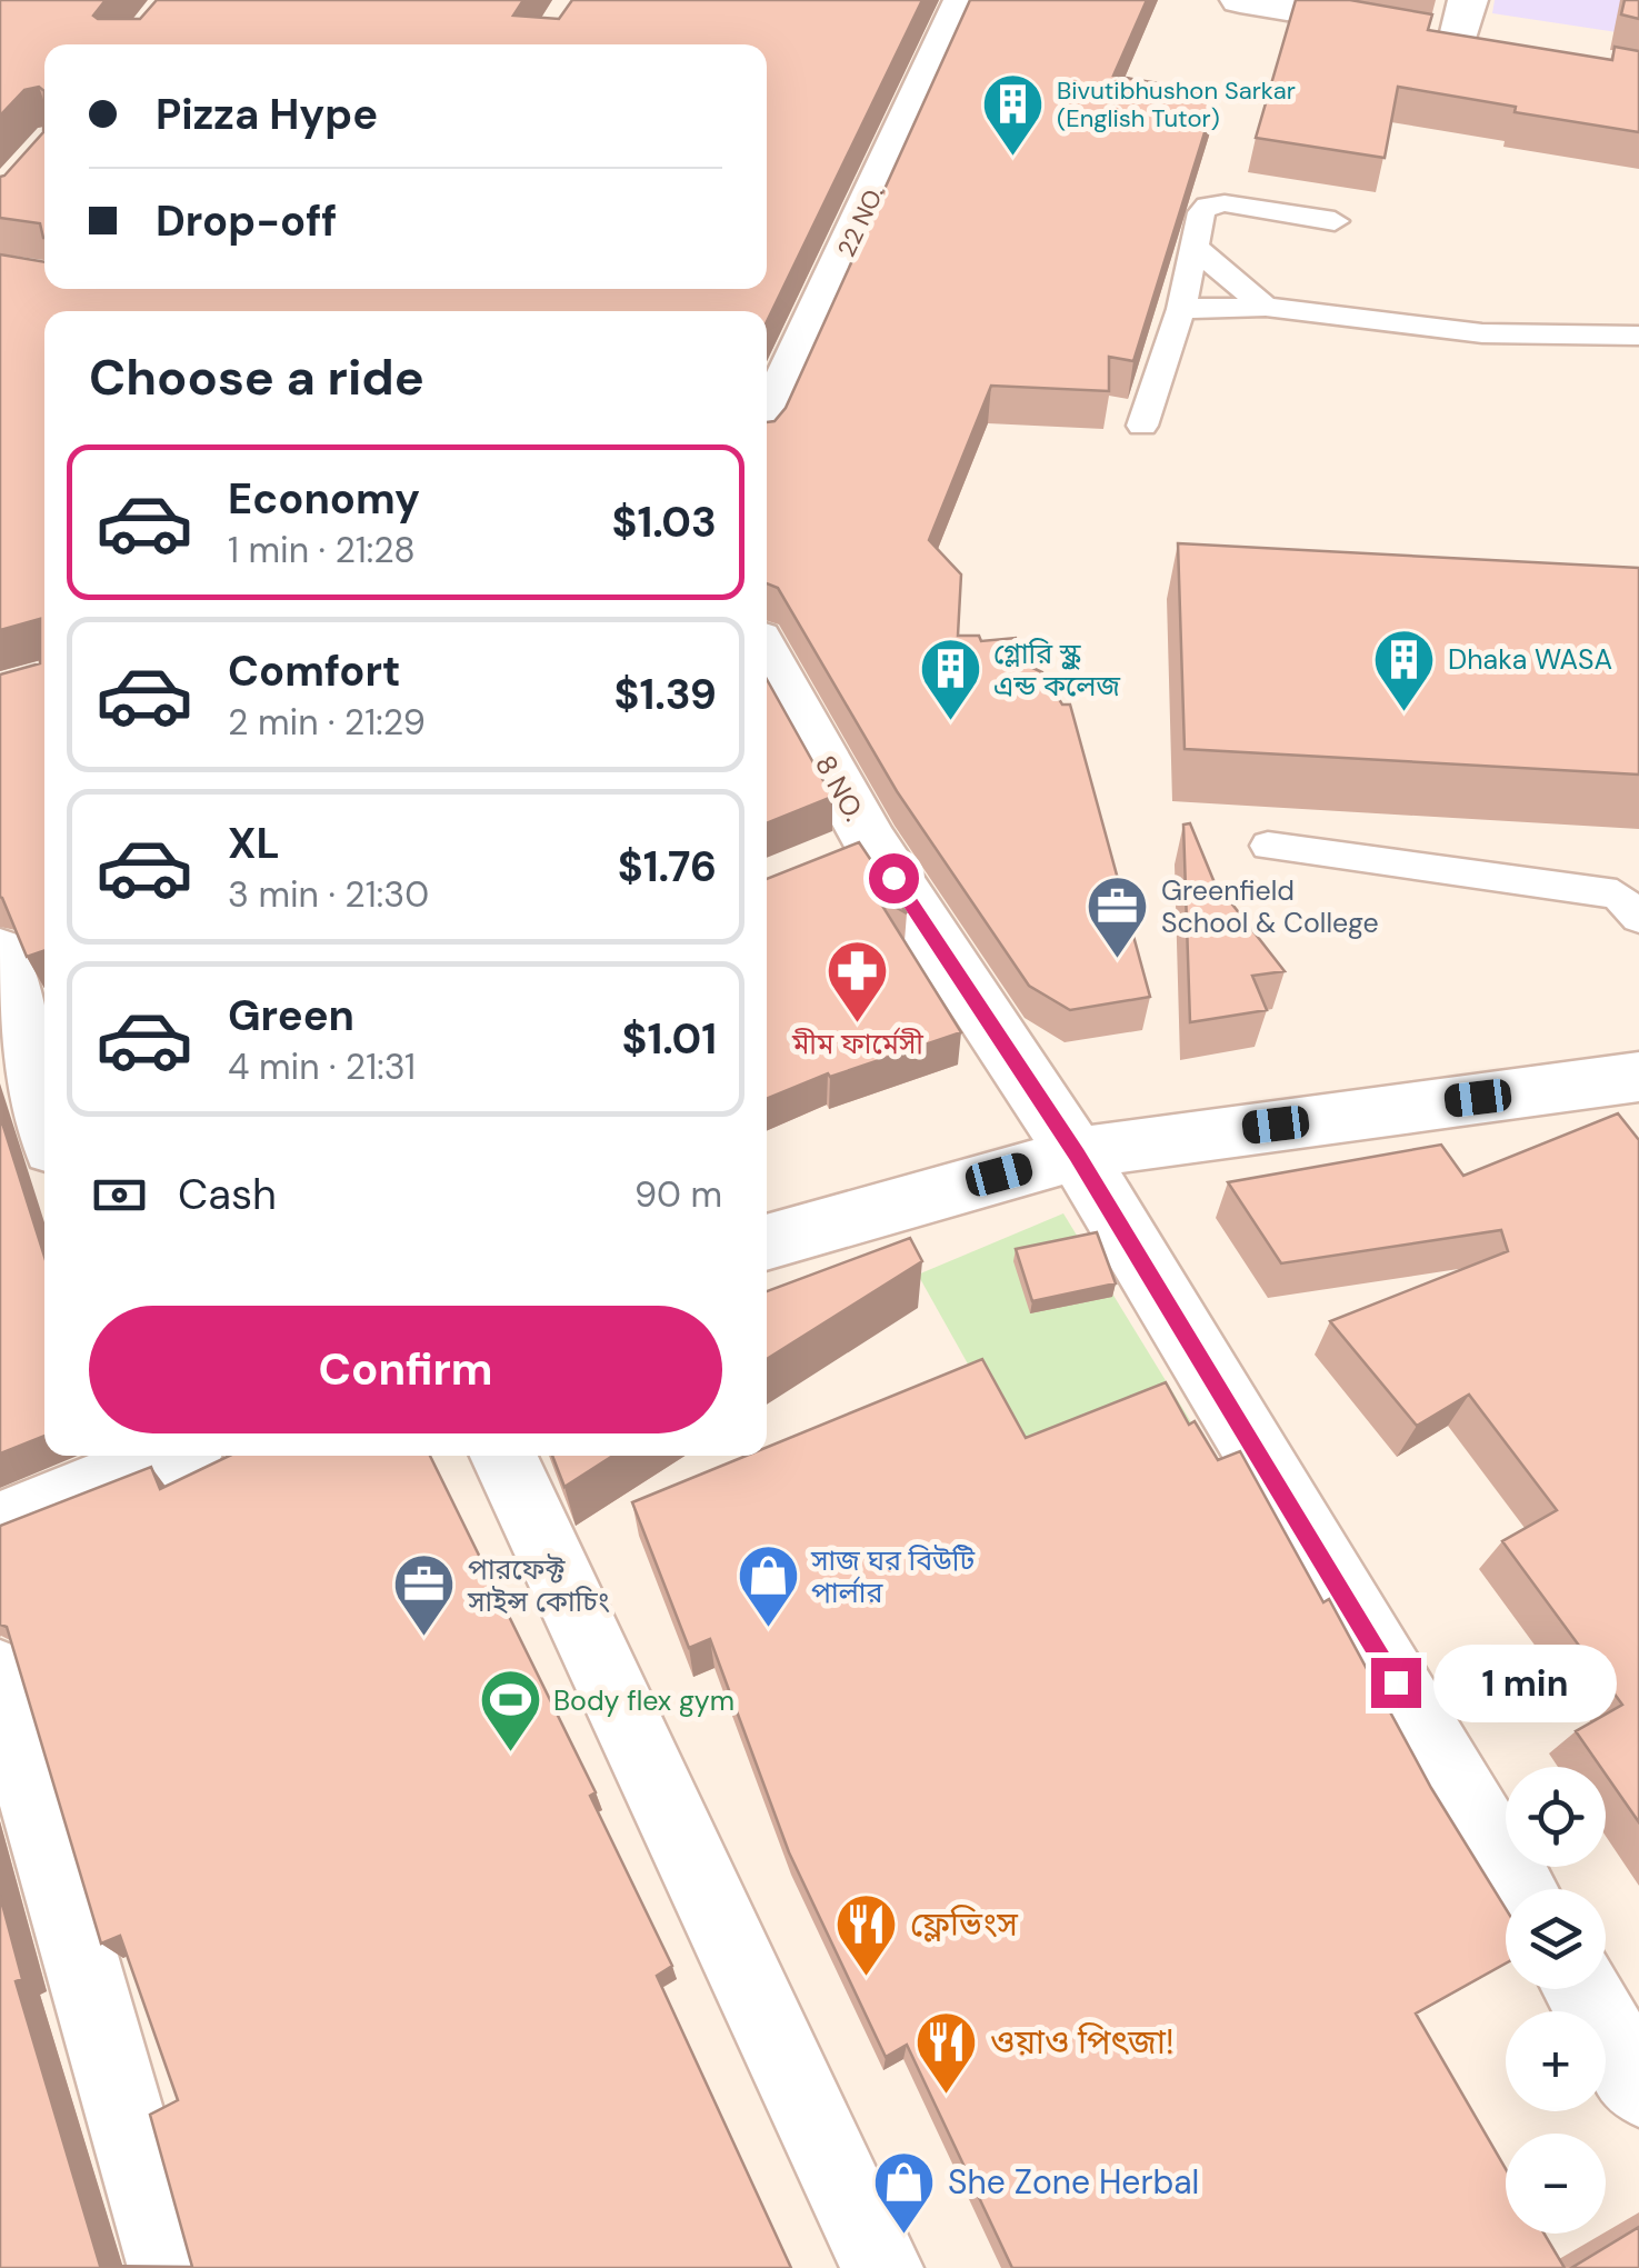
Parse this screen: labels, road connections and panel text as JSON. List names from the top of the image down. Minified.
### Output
{"streets":{"street":["22 NO.","8 NO."]},"places":{"building":["Bivutibhushon Sarkar (English Tutor)","Dhaka WASA","গ্লোরি স্কুল এন্ড কলেজ"],"office":["Greenfield School & College","পারফেক্ট সাইন্স কোচিং"],"pharmacy":["মীম ফার্মেসী"],"shop":["সাজ ঘর বিউটি পার্লার","She Zone Herbal"],"sports":["Body flex gym"],"restaurant":["ফ্লেভিংস","ওয়াও পিৎজা!"]},"page":{"banner":["Pizza Hype","Drop-off"],"heading":"Choose a ride","list":[{"name":"Economy","note":"1 min · 21:28","value":"$1.03"},{"name":"Comfort","note":"2 min · 21:29","value":"$1.39"},{"name":"XL","note":"3 min · 21:30","value":"$1.76"},{"name":"Green","note":"4 min · 21:31","value":"$1.01"}],"pay":["Cash","90 m"],"buttons":"Confirm","bubble":"1 min","map_buttons":["+","−"]}}
